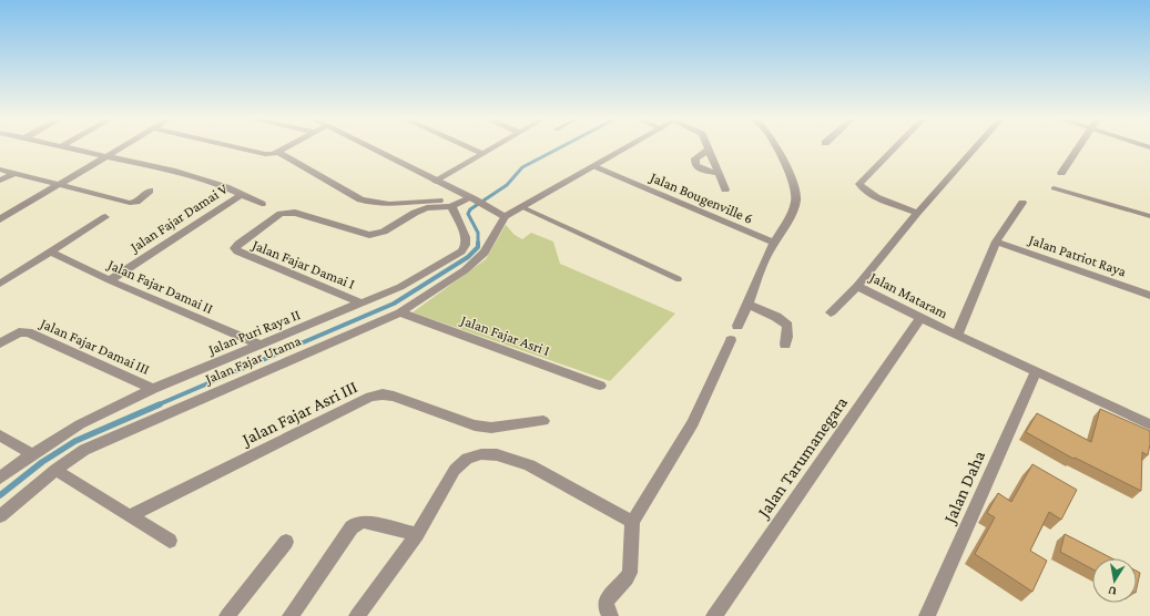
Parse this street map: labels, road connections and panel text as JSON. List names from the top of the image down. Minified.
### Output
{"streets":{"street":["Jalan Bougenville 6","Jalan Fajar Damai V","Jalan Patriot Raya","Jalan Fajar Damai I","Jalan Fajar Damai II","Jalan Mataram","Jalan Puri Raya II","Jalan Fajar Asri I","Jalan Fajar Damai III","Jalan Fajar Utama","Jalan Fajar Asri III","Jalan Tarumanegara","Jalan Daha"]},"crossings":[["Jalan Fajar Damai V","Jalan Fajar Damai II"],["Jalan Fajar Damai I","Jalan Puri Raya II"],["Jalan Fajar Damai II","Jalan Puri Raya II"],["Jalan Mataram","Jalan Tarumanegara"],["Jalan Mataram","Jalan Daha"],["Jalan Puri Raya II","Jalan Fajar Damai III"],["Jalan Fajar Asri I","Jalan Fajar Utama"]],"north":"bottom"}
